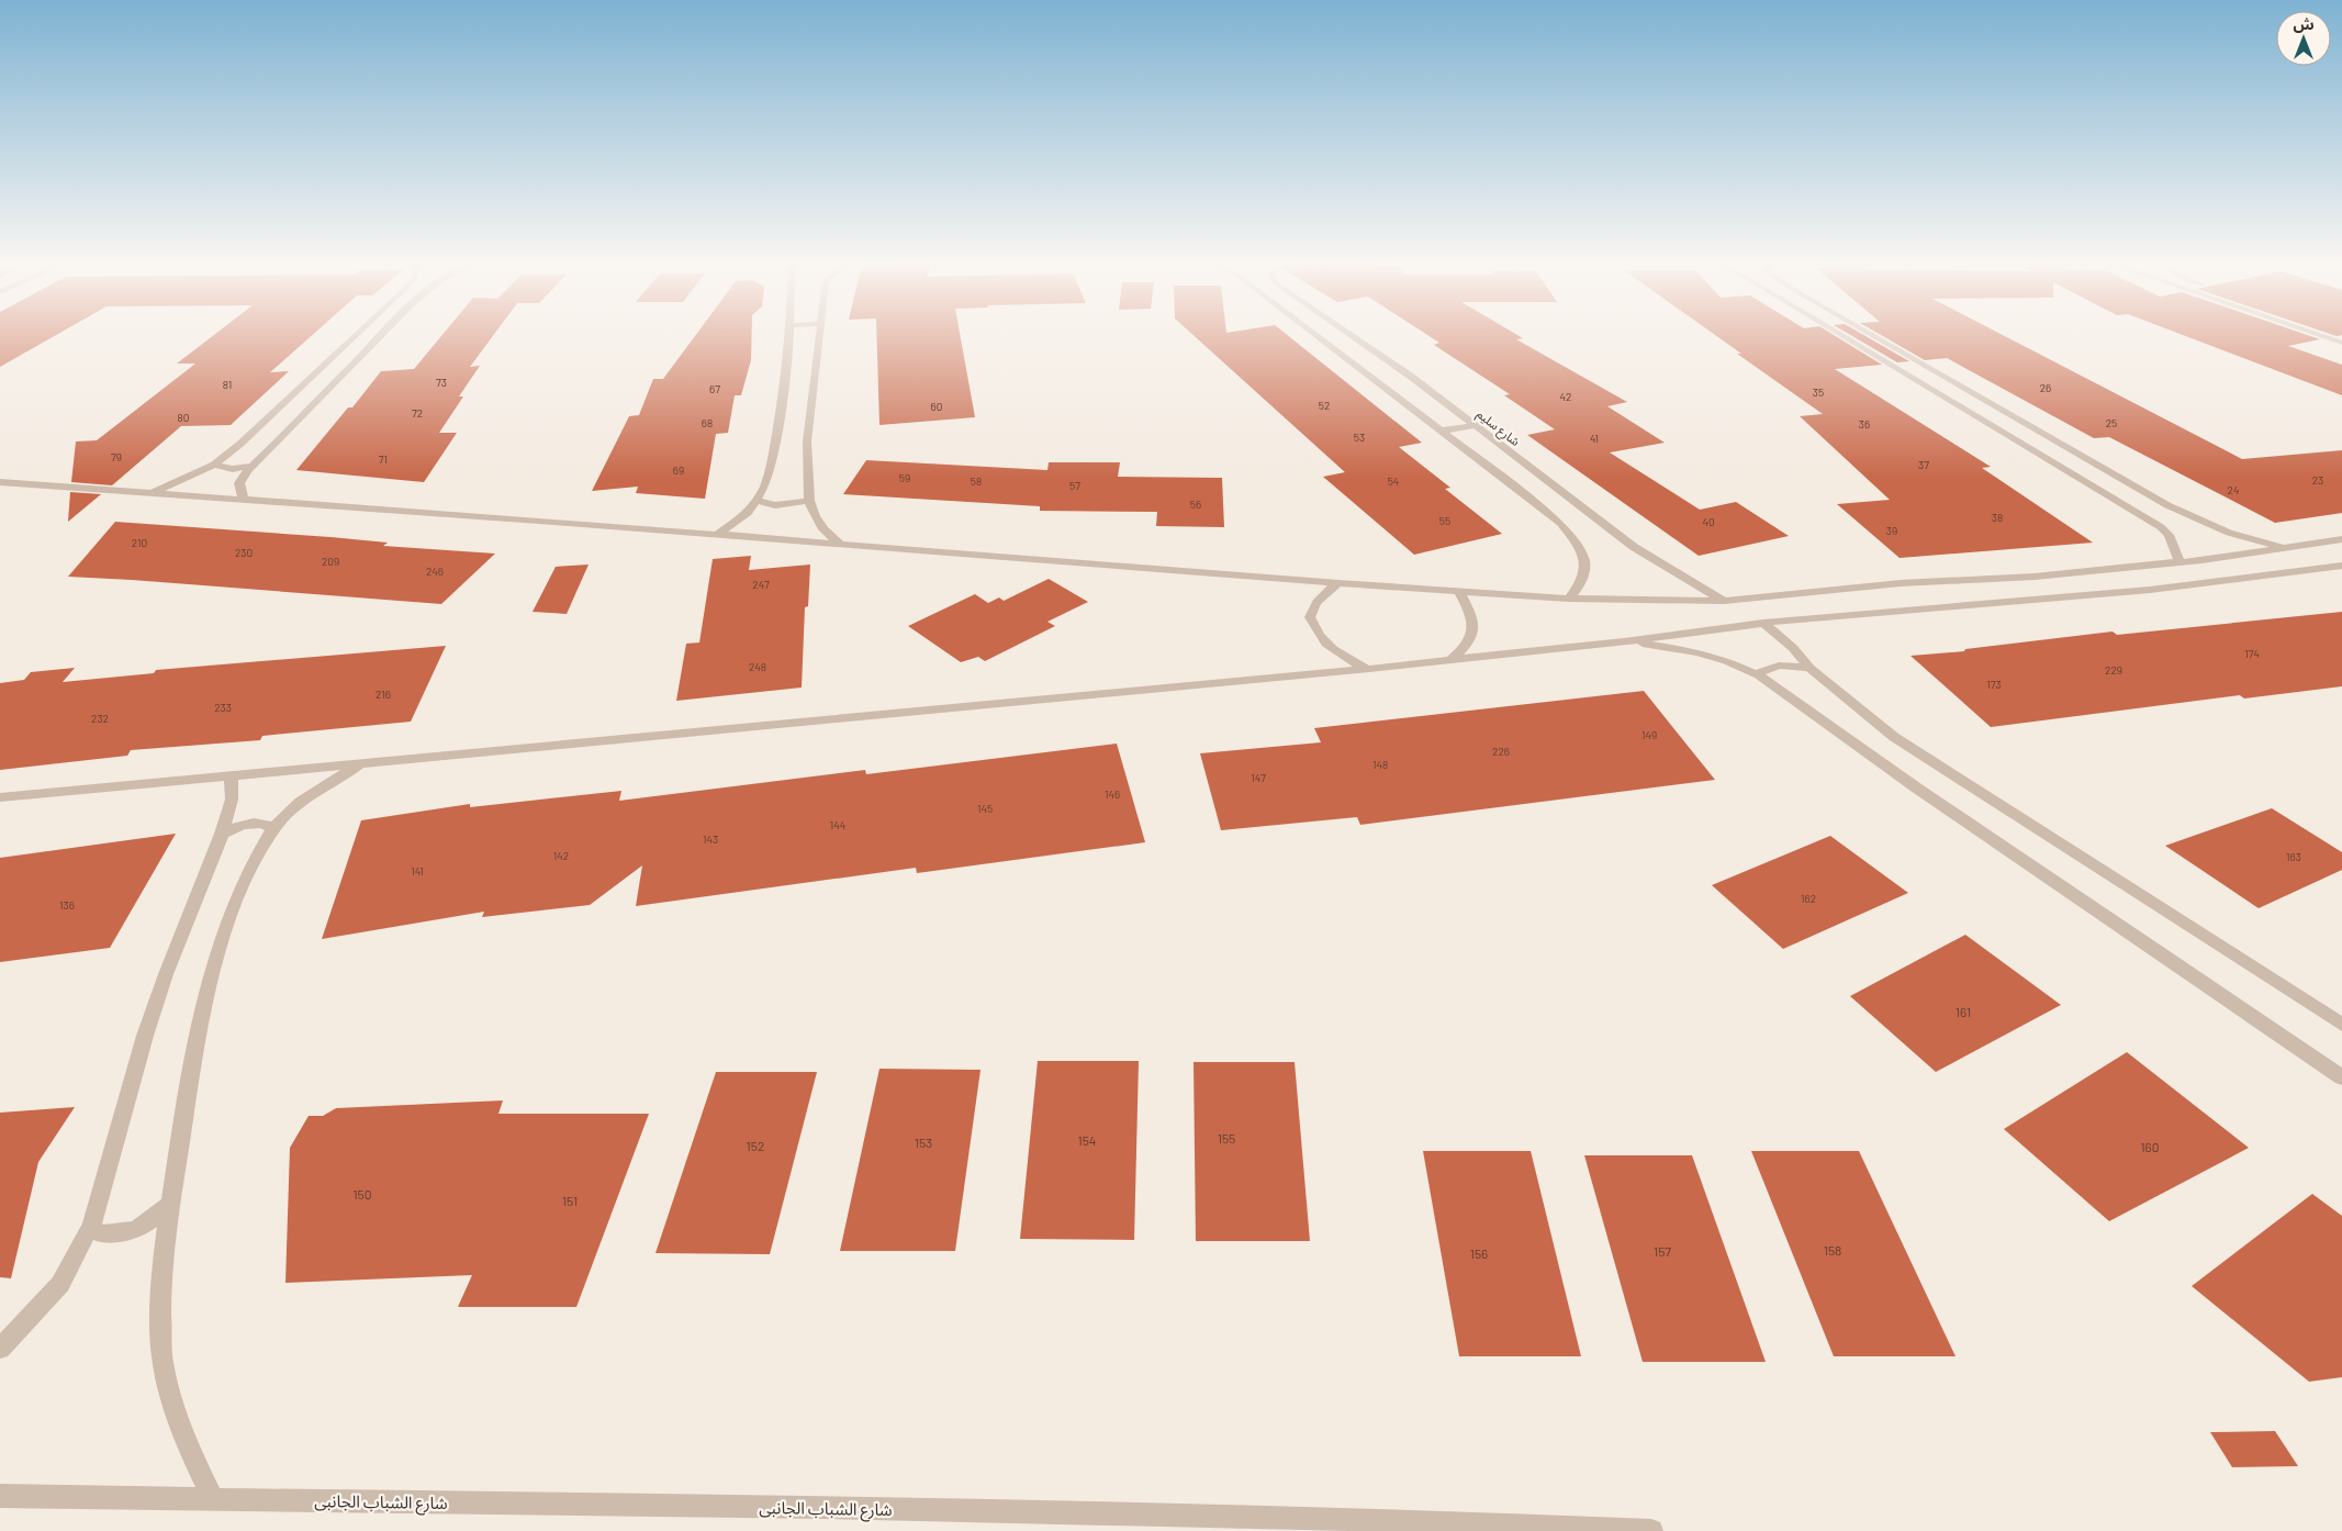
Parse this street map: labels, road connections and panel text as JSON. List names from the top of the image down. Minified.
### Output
{"streets":{"street":["شارع سليم","شارع الشباب الجانبى"]},"house_numbers":["73","81","26","67","35","42","52","60","72","80","68","25","36","53","41","79","71","37","69","59","23","58","54","57","24","56","38","55","40","39","210","230","209","246","247","174","248","229","173","216","233","232","149","226","148","147","146","145","144","143","142","163","141","162","136","161","155","154","153","152","160","150","151","158","157","156"],"north":"top"}
